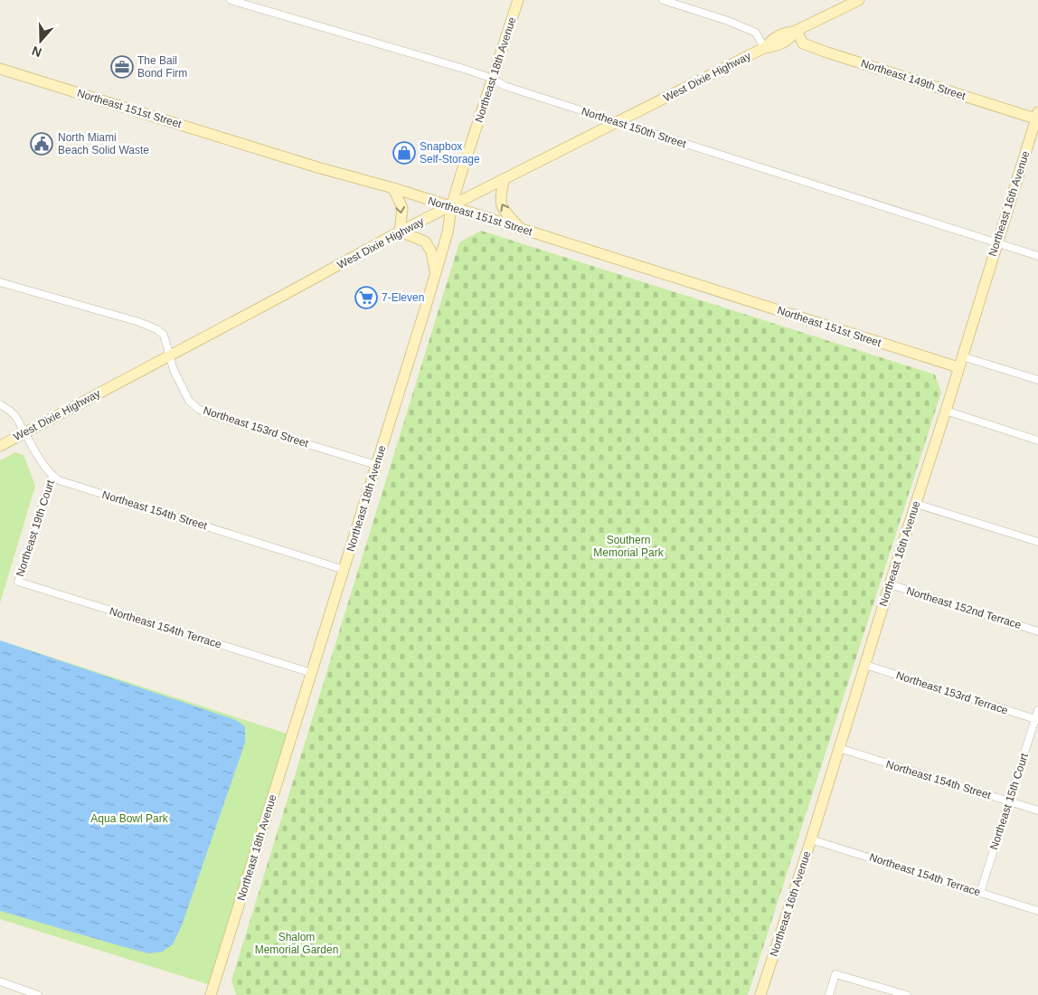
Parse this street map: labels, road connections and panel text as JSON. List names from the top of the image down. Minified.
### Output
{"streets":{"street":["Northeast 18th Avenue","West Dixie Highway","Northeast 149th Street","Northeast 151st Street","Northeast 150th Street","Northeast 16th Avenue","Northeast 153rd Street","Northeast 154th Street","Northeast 19th Court","Northeast 152nd Terrace","Northeast 154th Terrace","Northeast 153rd Terrace","Northeast 15th Court"]},"crossings":[["Northeast 18th Avenue","West Dixie Highway"],["Northeast 18th Avenue","Northeast 151st Street"],["Northeast 18th Avenue","Northeast 150th Street"],["Northeast 18th Avenue","Northeast 153rd Street"],["Northeast 18th Avenue","Northeast 154th Street"],["Northeast 18th Avenue","Northeast 154th Terrace"],["West Dixie Highway","Northeast 149th Street"],["West Dixie Highway","Northeast 151st Street"],["West Dixie Highway","Northeast 150th Street"],["West Dixie Highway","Northeast 153rd Street"],["Northeast 149th Street","Northeast 16th Avenue"],["Northeast 151st Street","Northeast 16th Avenue"],["Northeast 150th Street","Northeast 16th Avenue"],["Northeast 16th Avenue","Northeast 154th Street"],["Northeast 16th Avenue","Northeast 152nd Terrace"],["Northeast 16th Avenue","Northeast 154th Terrace"],["Northeast 16th Avenue","Northeast 153rd Terrace"],["Northeast 154th Street","Northeast 19th Court"],["Northeast 154th Street","Northeast 15th Court"],["Northeast 19th Court","Northeast 154th Terrace"],["Northeast 154th Terrace","Northeast 15th Court"],["Northeast 153rd Terrace","Northeast 15th Court"]],"parks":["Southern Memorial Park","Aqua Bowl Park","Shalom Memorial Garden"],"places":{"office":["The Bail Bond Firm"],"public building":["North Miami Beach Solid Waste"],"shop":["Snapbox Self-Storage"],"supermarket":["7-Eleven"]},"north":"bottom"}
